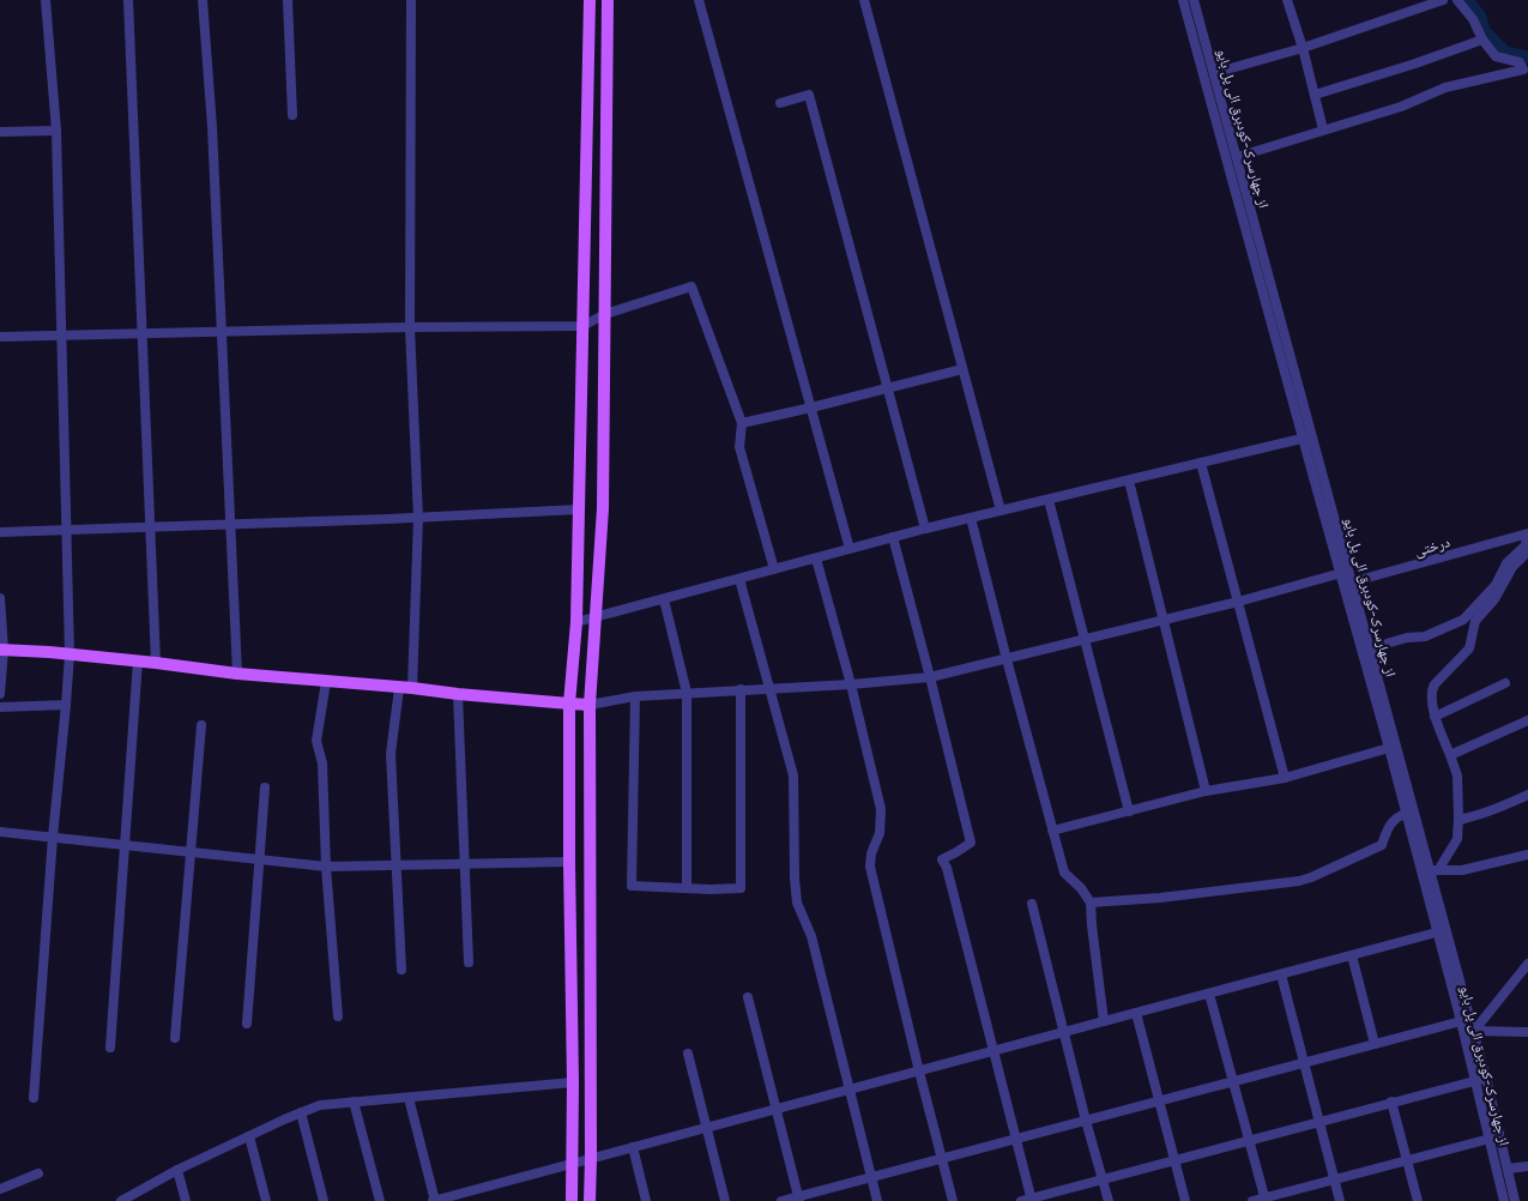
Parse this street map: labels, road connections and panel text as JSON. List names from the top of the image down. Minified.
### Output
{"streets":{"street":["از جهارسرک-کودبرق الی پل بایو","درختی"]},"crossings":[["از جهارسرک-کودبرق الی پل بایو","درختی"]]}
